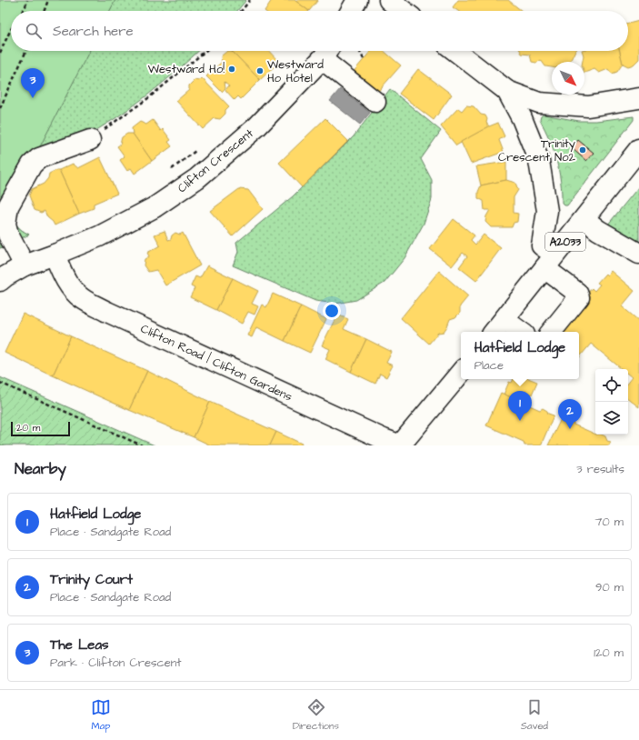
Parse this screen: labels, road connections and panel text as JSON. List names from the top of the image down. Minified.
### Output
{"streets":{"street":["Clifton Crescent","A2033","Clifton Road | Clifton Gardens"]},"crossings":[["Clifton Crescent","Clifton Road | Clifton Gardens"]],"places":["Westward Ho!","Westward Ho Hotel","Trinity Crescent No2"],"scale_bar":"20 m","north":"bottom right","page":{"search":"Search here","pins":["3","1","2"],"popup":["Hatfield Lodge","Place"],"scale":"20 m","heading":["Nearby","3 results"],"list":[{"mark":"1","name":"Hatfield Lodge","note":"Place · Sandgate Road","value":"70 m"},{"mark":"2","name":"Trinity Court","note":"Place · Sandgate Road","value":"90 m"},{"mark":"3","name":"The Leas","note":"Park · Clifton Crescent","value":"120 m"}],"nav":["Map","Directions","Saved"]}}
